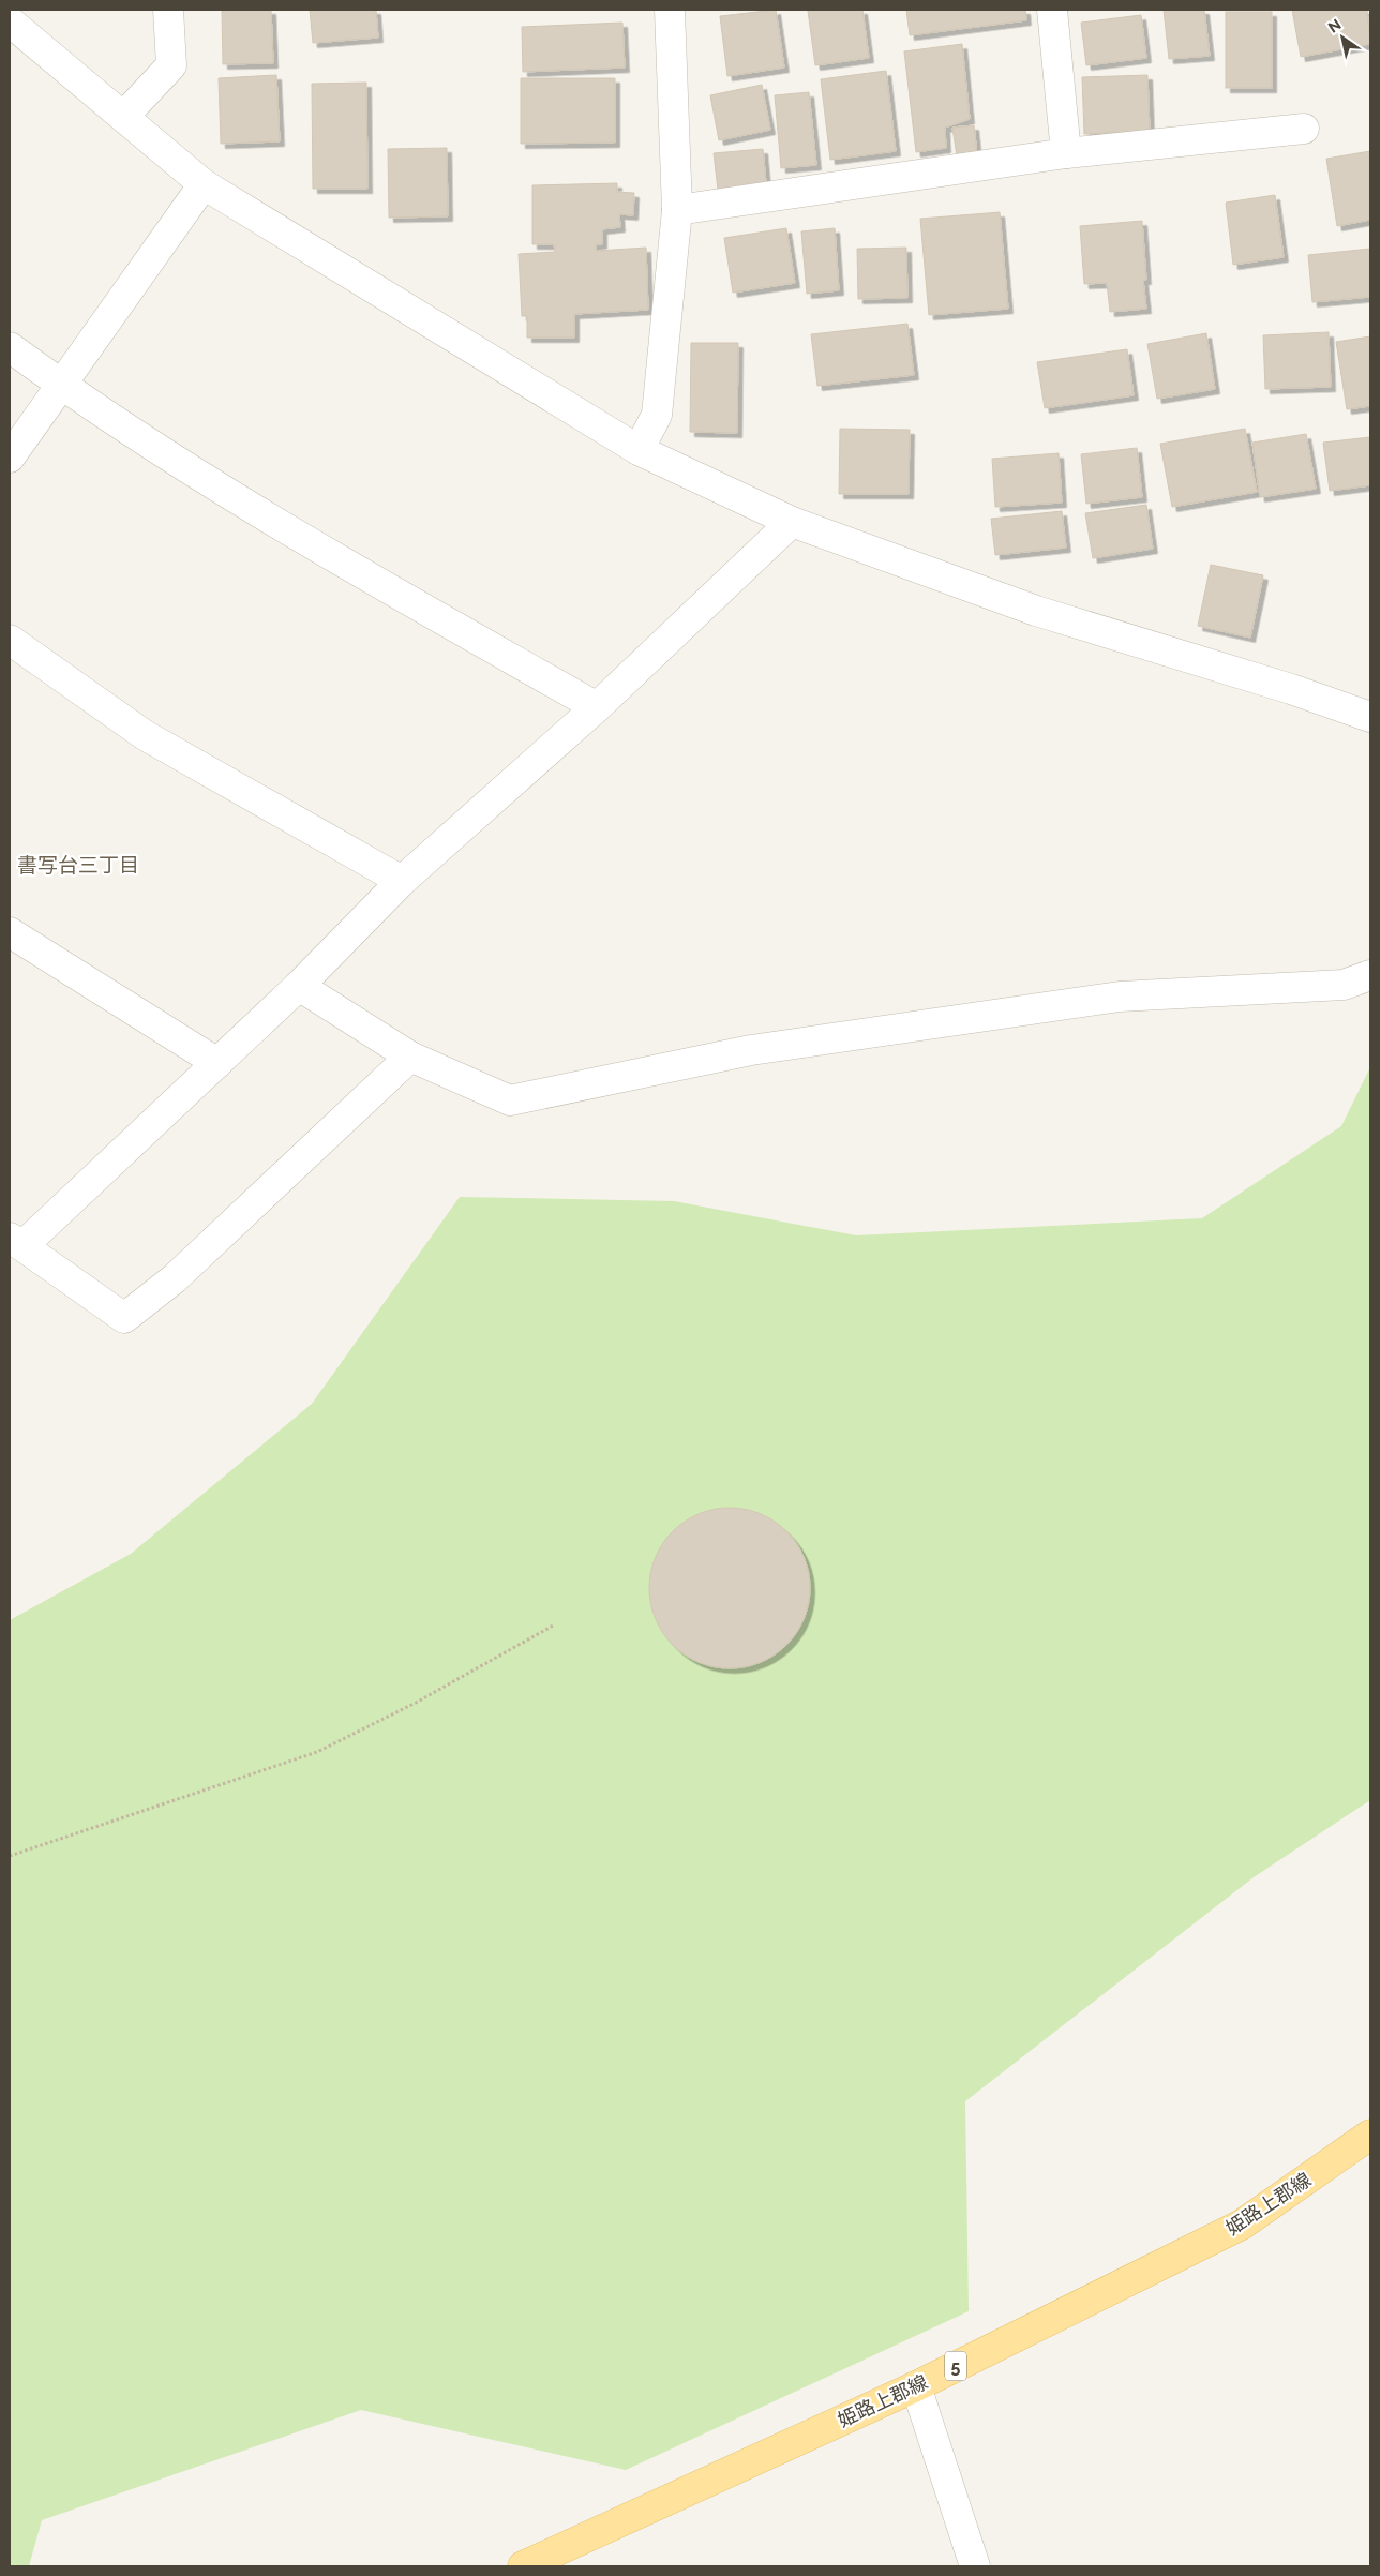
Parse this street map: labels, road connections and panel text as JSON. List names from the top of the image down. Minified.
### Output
{"streets":{"main road":["姫路上郡線","5"]},"districts":["書写台三丁目"],"north":"top left"}
